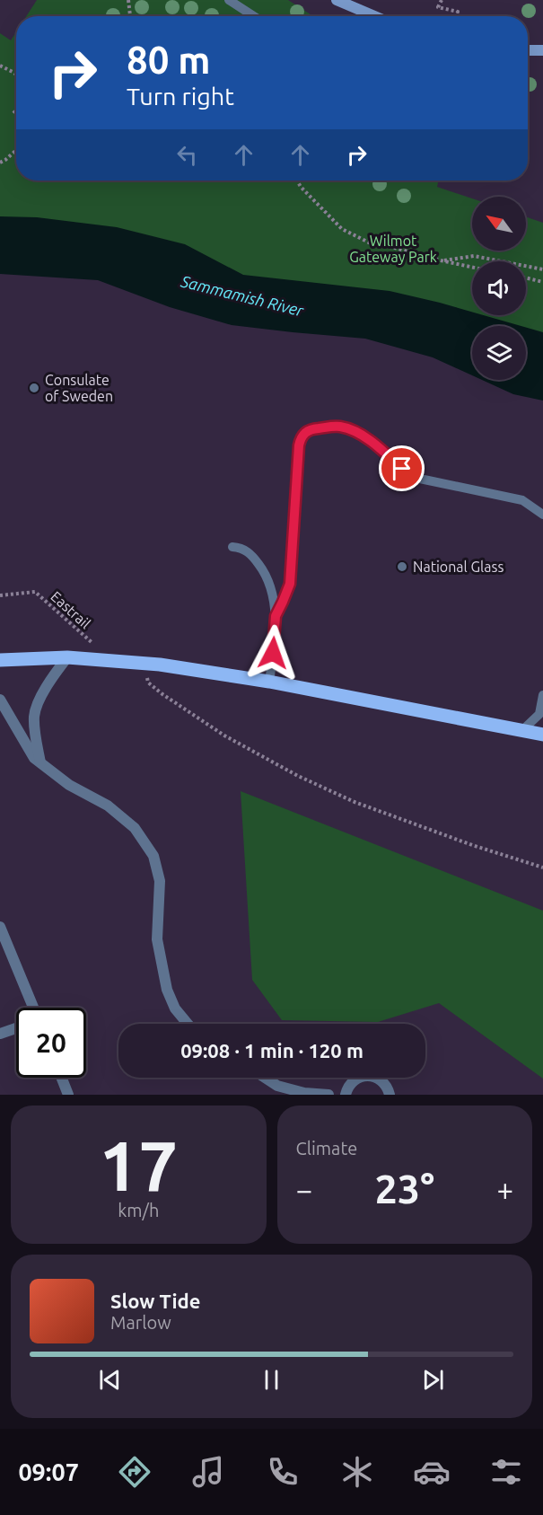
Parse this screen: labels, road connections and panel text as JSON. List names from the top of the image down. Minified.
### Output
{"streets":{"path":["Eastrail"]},"water":["Sammamish River"],"parks":["Wilmot Gateway Park"],"places":["Consulate of Sweden","National Glass"],"north":"top left","page":{"turn":["80 m","Turn right"],"limit":"20","trip":"09:08 · 1 min · 120 m","tile":[["17","km/h"],"Climate"],"heat":["−","23°","+"],"song":["Slow Tide","Marlow"],"tabs":"09:07"}}
